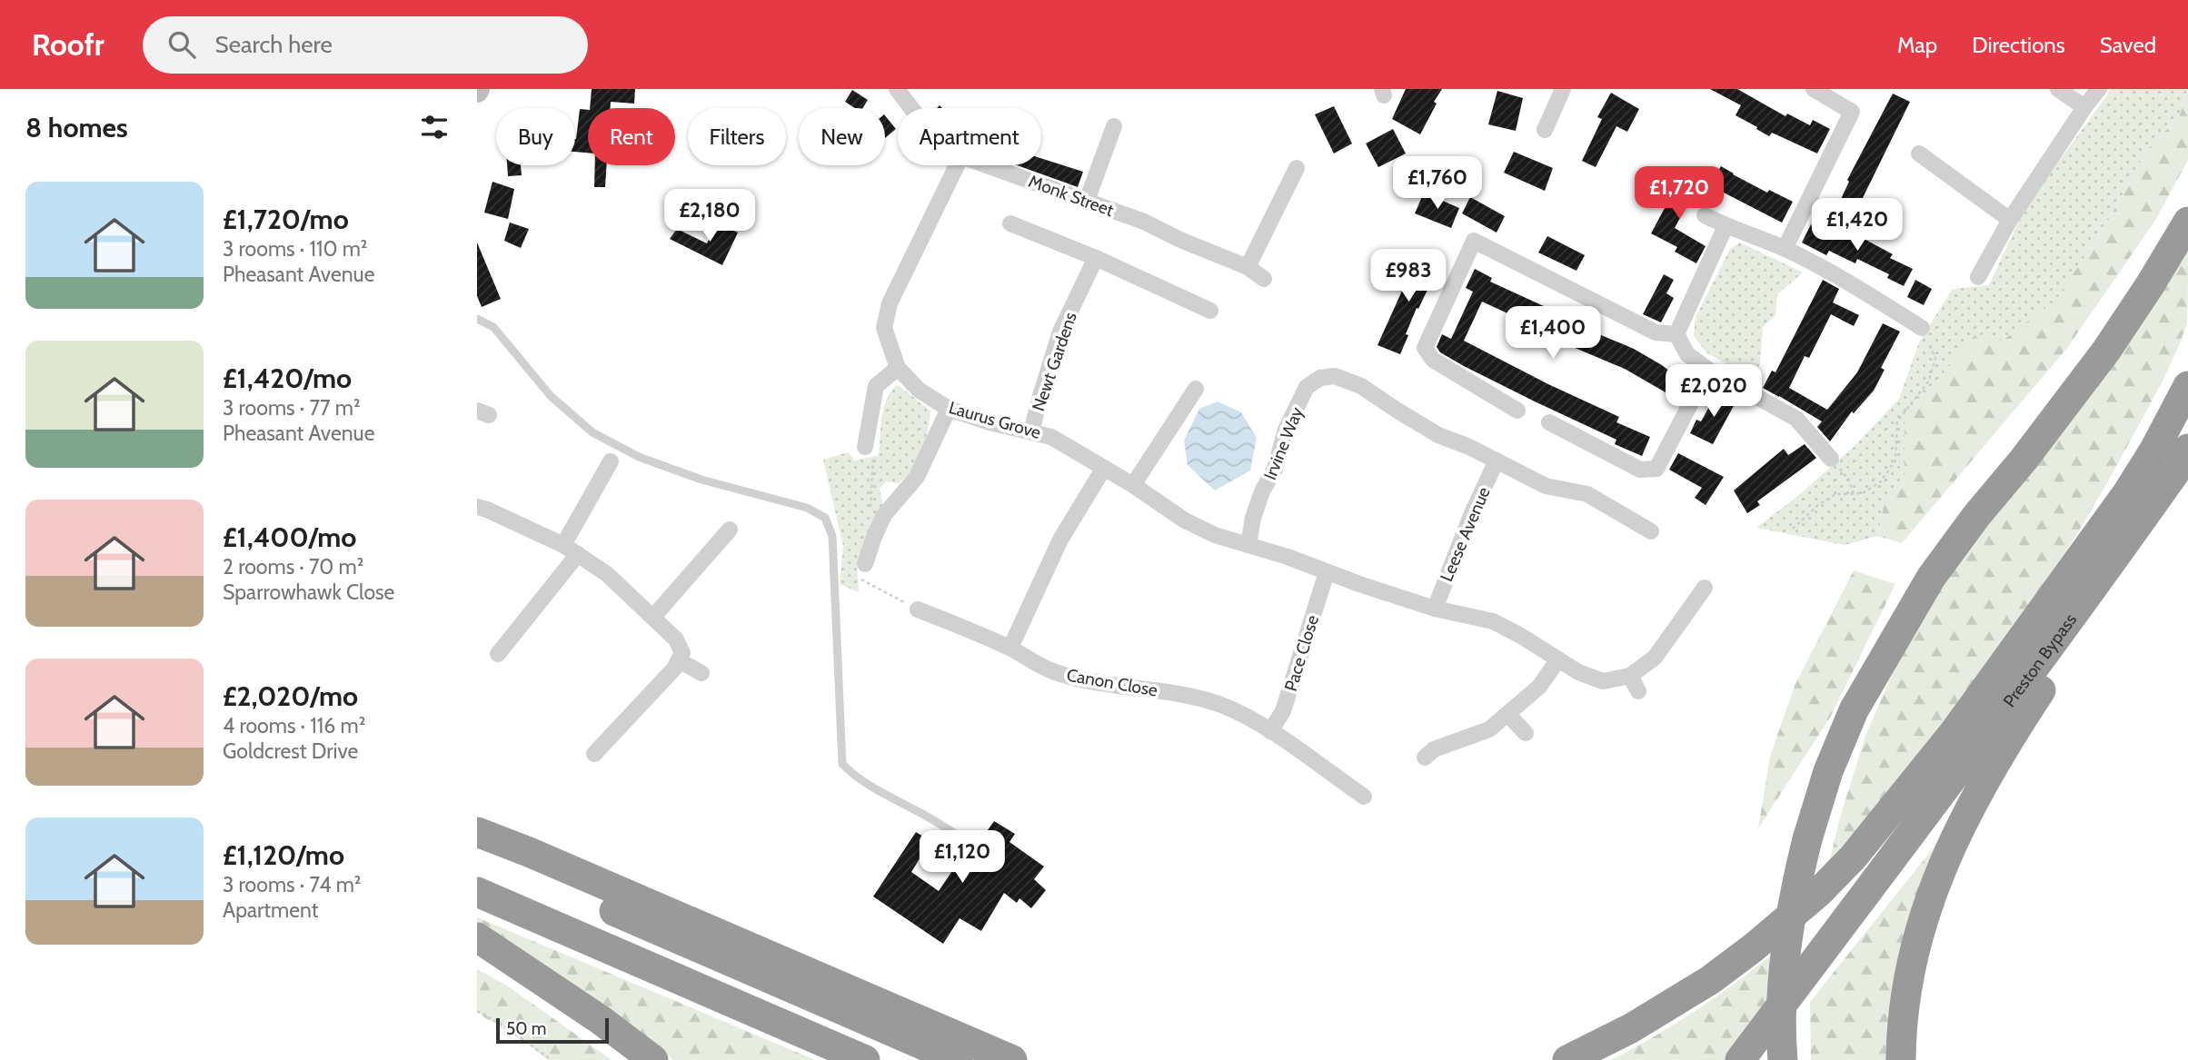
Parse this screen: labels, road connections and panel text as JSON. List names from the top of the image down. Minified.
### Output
{"streets":{"highway":["Preston Bypass"],"street":["Monk Street","Newt Gardens","Laurus Grove","Irvine Way","Leese Avenue","Pace Close","Canon Close"]},"crossings":[["Newt Gardens","Laurus Grove"],["Laurus Grove","Irvine Way"],["Laurus Grove","Leese Avenue"],["Laurus Grove","Pace Close"],["Irvine Way","Leese Avenue"],["Pace Close","Canon Close"]],"scale_bar":"50 m","page":{"header":"Roofr","search":"Search here","nav":["Map","Directions","Saved"],"heading":"8 homes","chip":["Buy","Rent","Filters","New","Apartment"],"price":["£1,760","£1,720","£2,180","£1,420","£983","£1,400","£2,020","£1,120"],"list":[{"name":"£1,720/mo","note":"3 rooms · 110 m² · Pheasant Avenue"},{"name":"£1,420/mo","note":"3 rooms · 77 m² · Pheasant Avenue"},{"name":"£1,400/mo","note":"2 rooms · 70 m² · Sparrowhawk Close"},{"name":"£2,020/mo","note":"4 rooms · 116 m² · Goldcrest Drive"},{"name":"£1,120/mo","note":"3 rooms · 74 m² · Apartment"}],"scale":"50 m"}}
